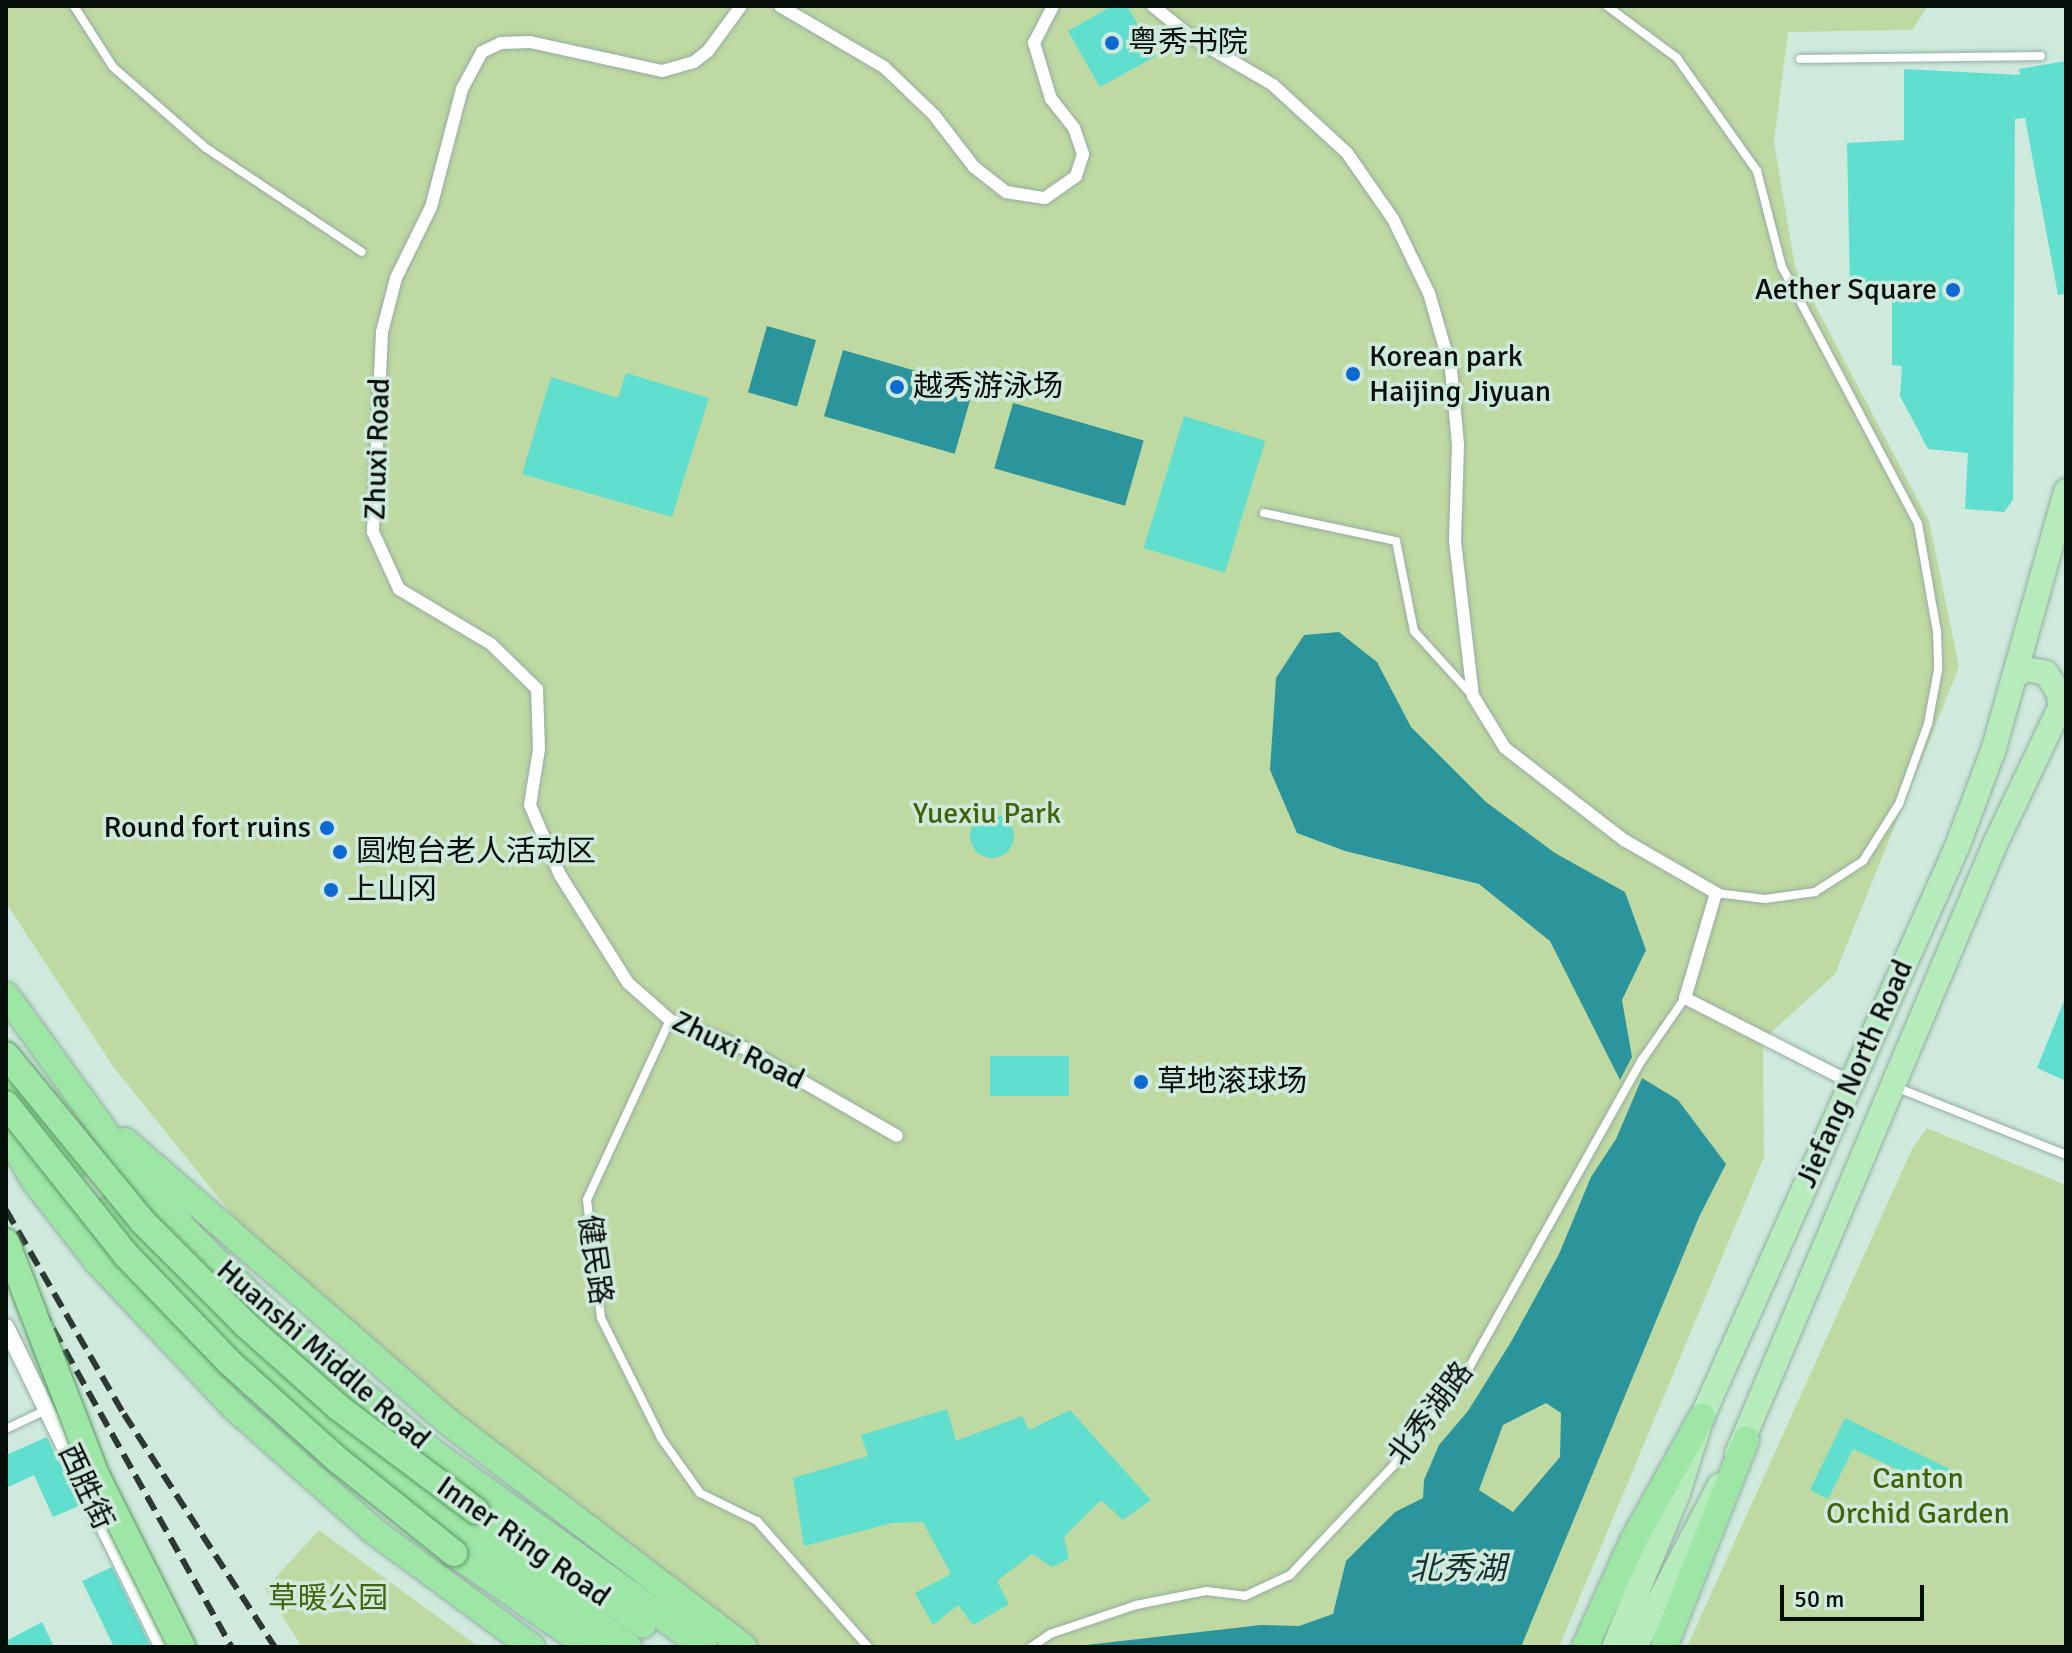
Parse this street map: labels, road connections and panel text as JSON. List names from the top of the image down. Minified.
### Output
{"streets":{"highway":["Huanshi Middle Road","Inner Ring Road"],"main road":["Jiefang North Road"],"street":["Zhuxi Road","西胜街"],"lane":["健民路","北秀湖路"]},"crossings":[["Zhuxi Road","健民路"]],"water":["北秀湖"],"parks":["Yuexiu Park","Canton Orchid Garden","草暖公园"],"places":["粤秀书院","Aether Square","Korean park Haijing Jiyuan","越秀游泳场","Round fort ruins","圆炮台老人活动区","上山冈","草地滚球场"],"scale_bar":"50 m"}
